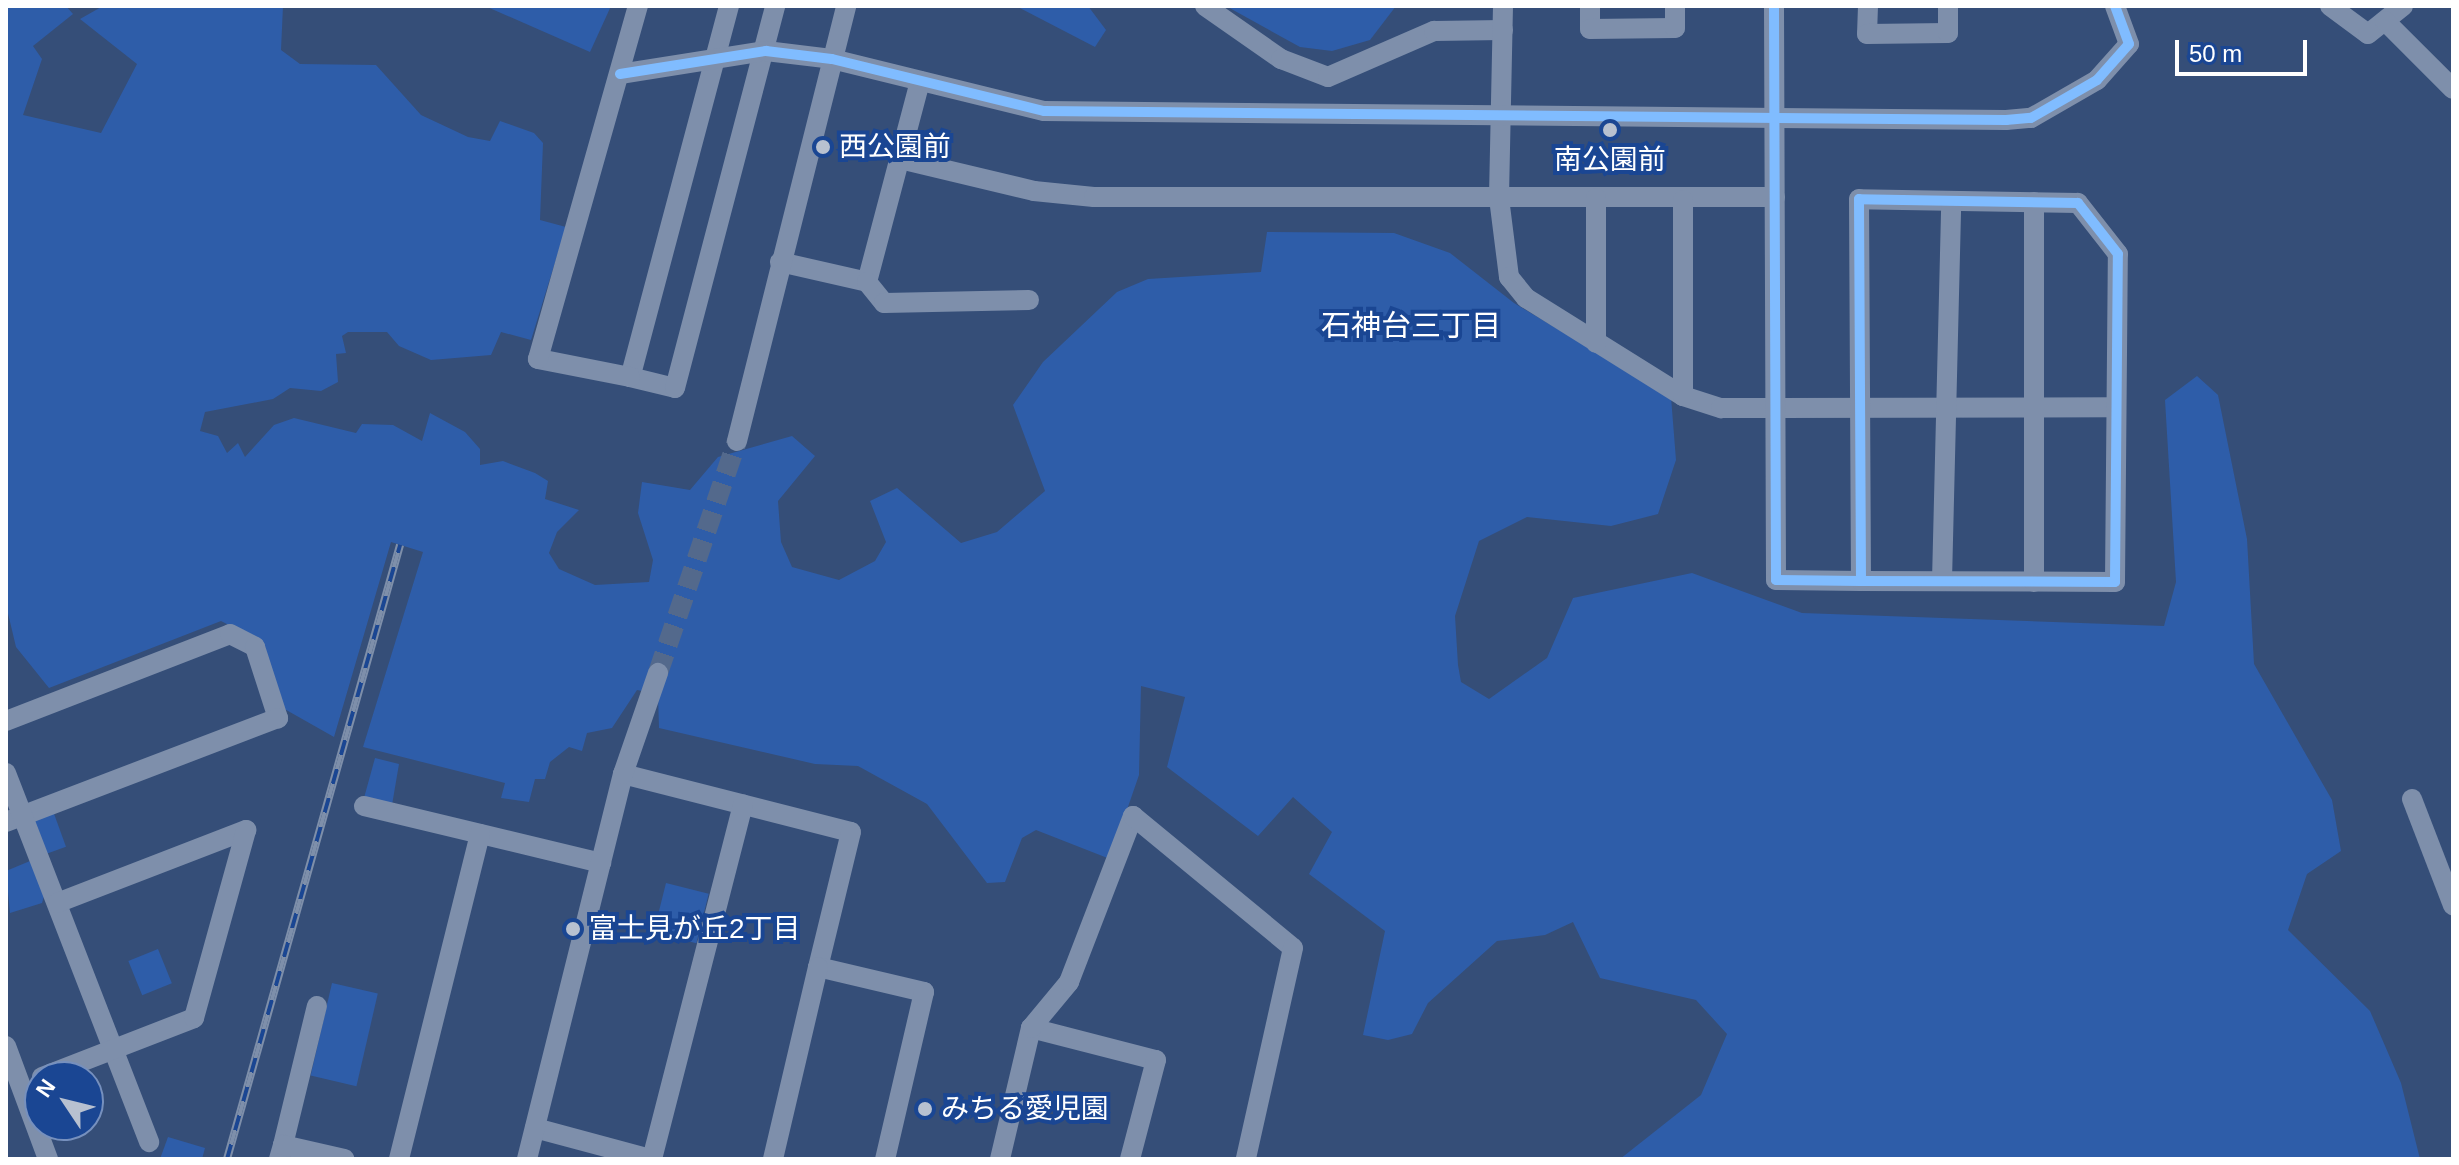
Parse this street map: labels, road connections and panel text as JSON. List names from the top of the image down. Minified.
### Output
{"districts":["石神台三丁目"],"places":["南公園前","西公園前","富士見が丘2丁目","みちる愛児園"],"scale_bar":"50 m","north":"top left"}
